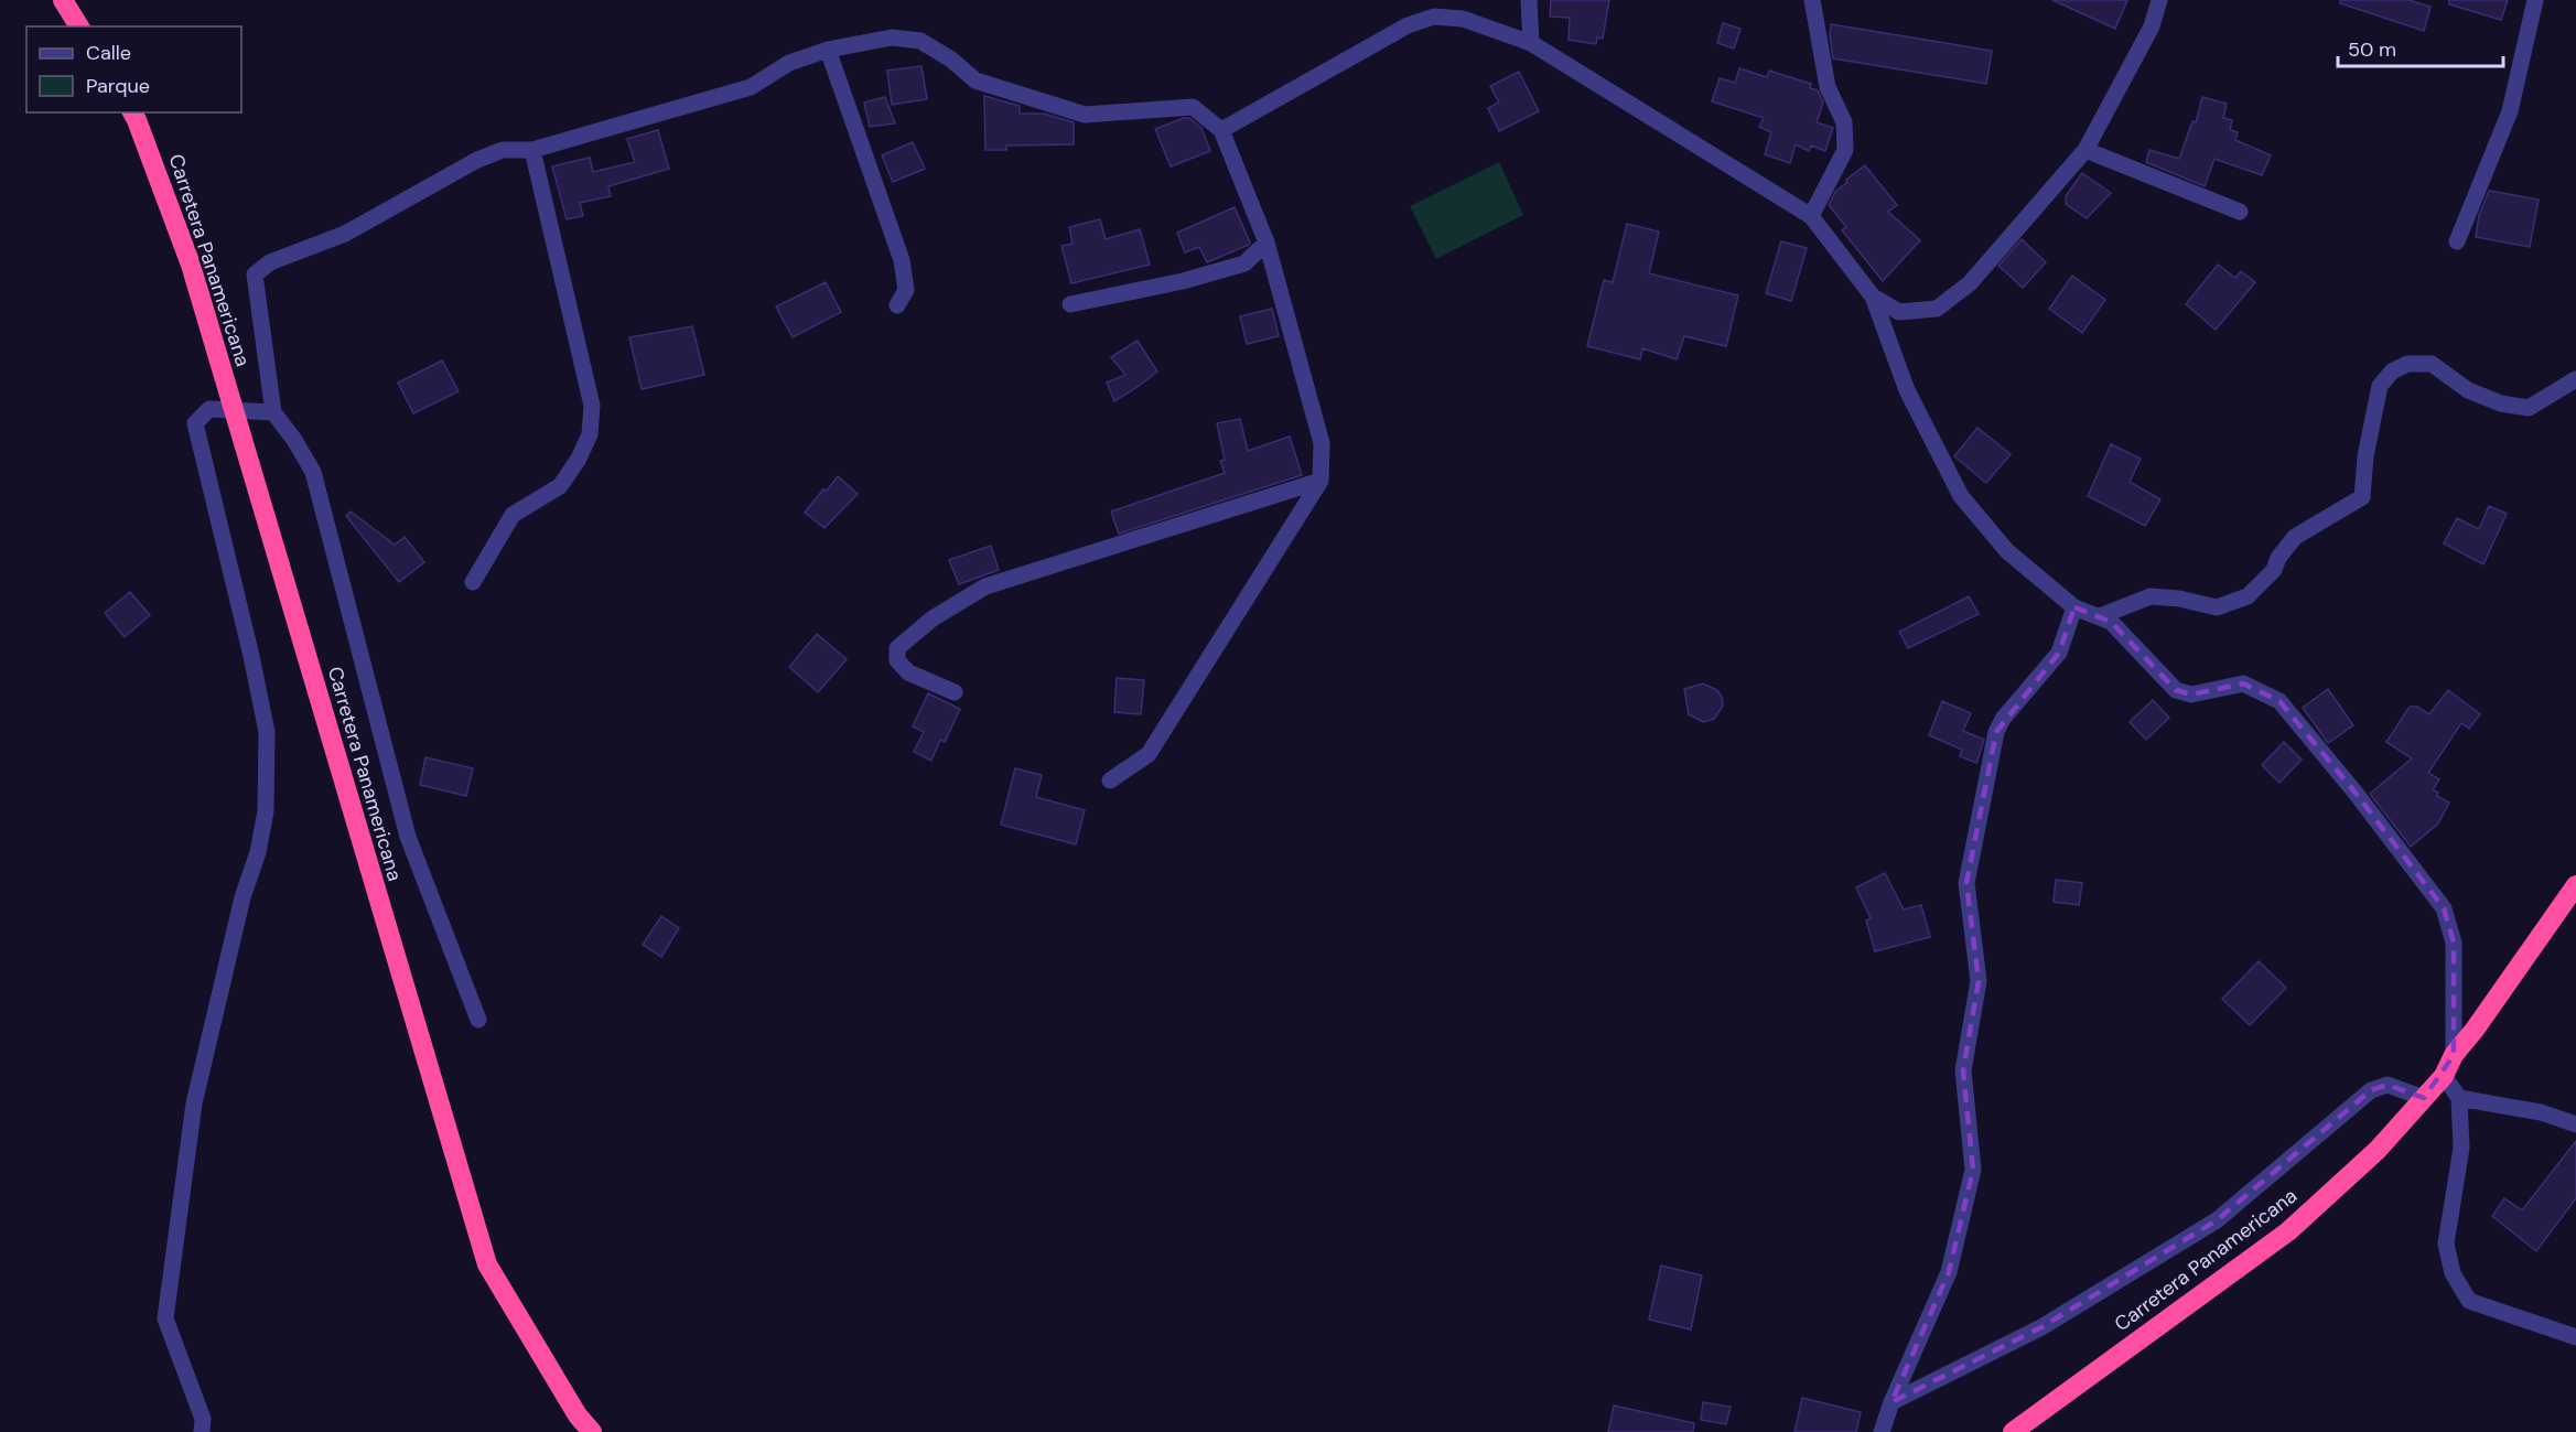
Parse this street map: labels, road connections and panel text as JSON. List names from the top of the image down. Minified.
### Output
{"streets":{"highway":["Carretera Panamericana"]},"legend":["Calle","Parque"],"scale_bar":"50 m"}
